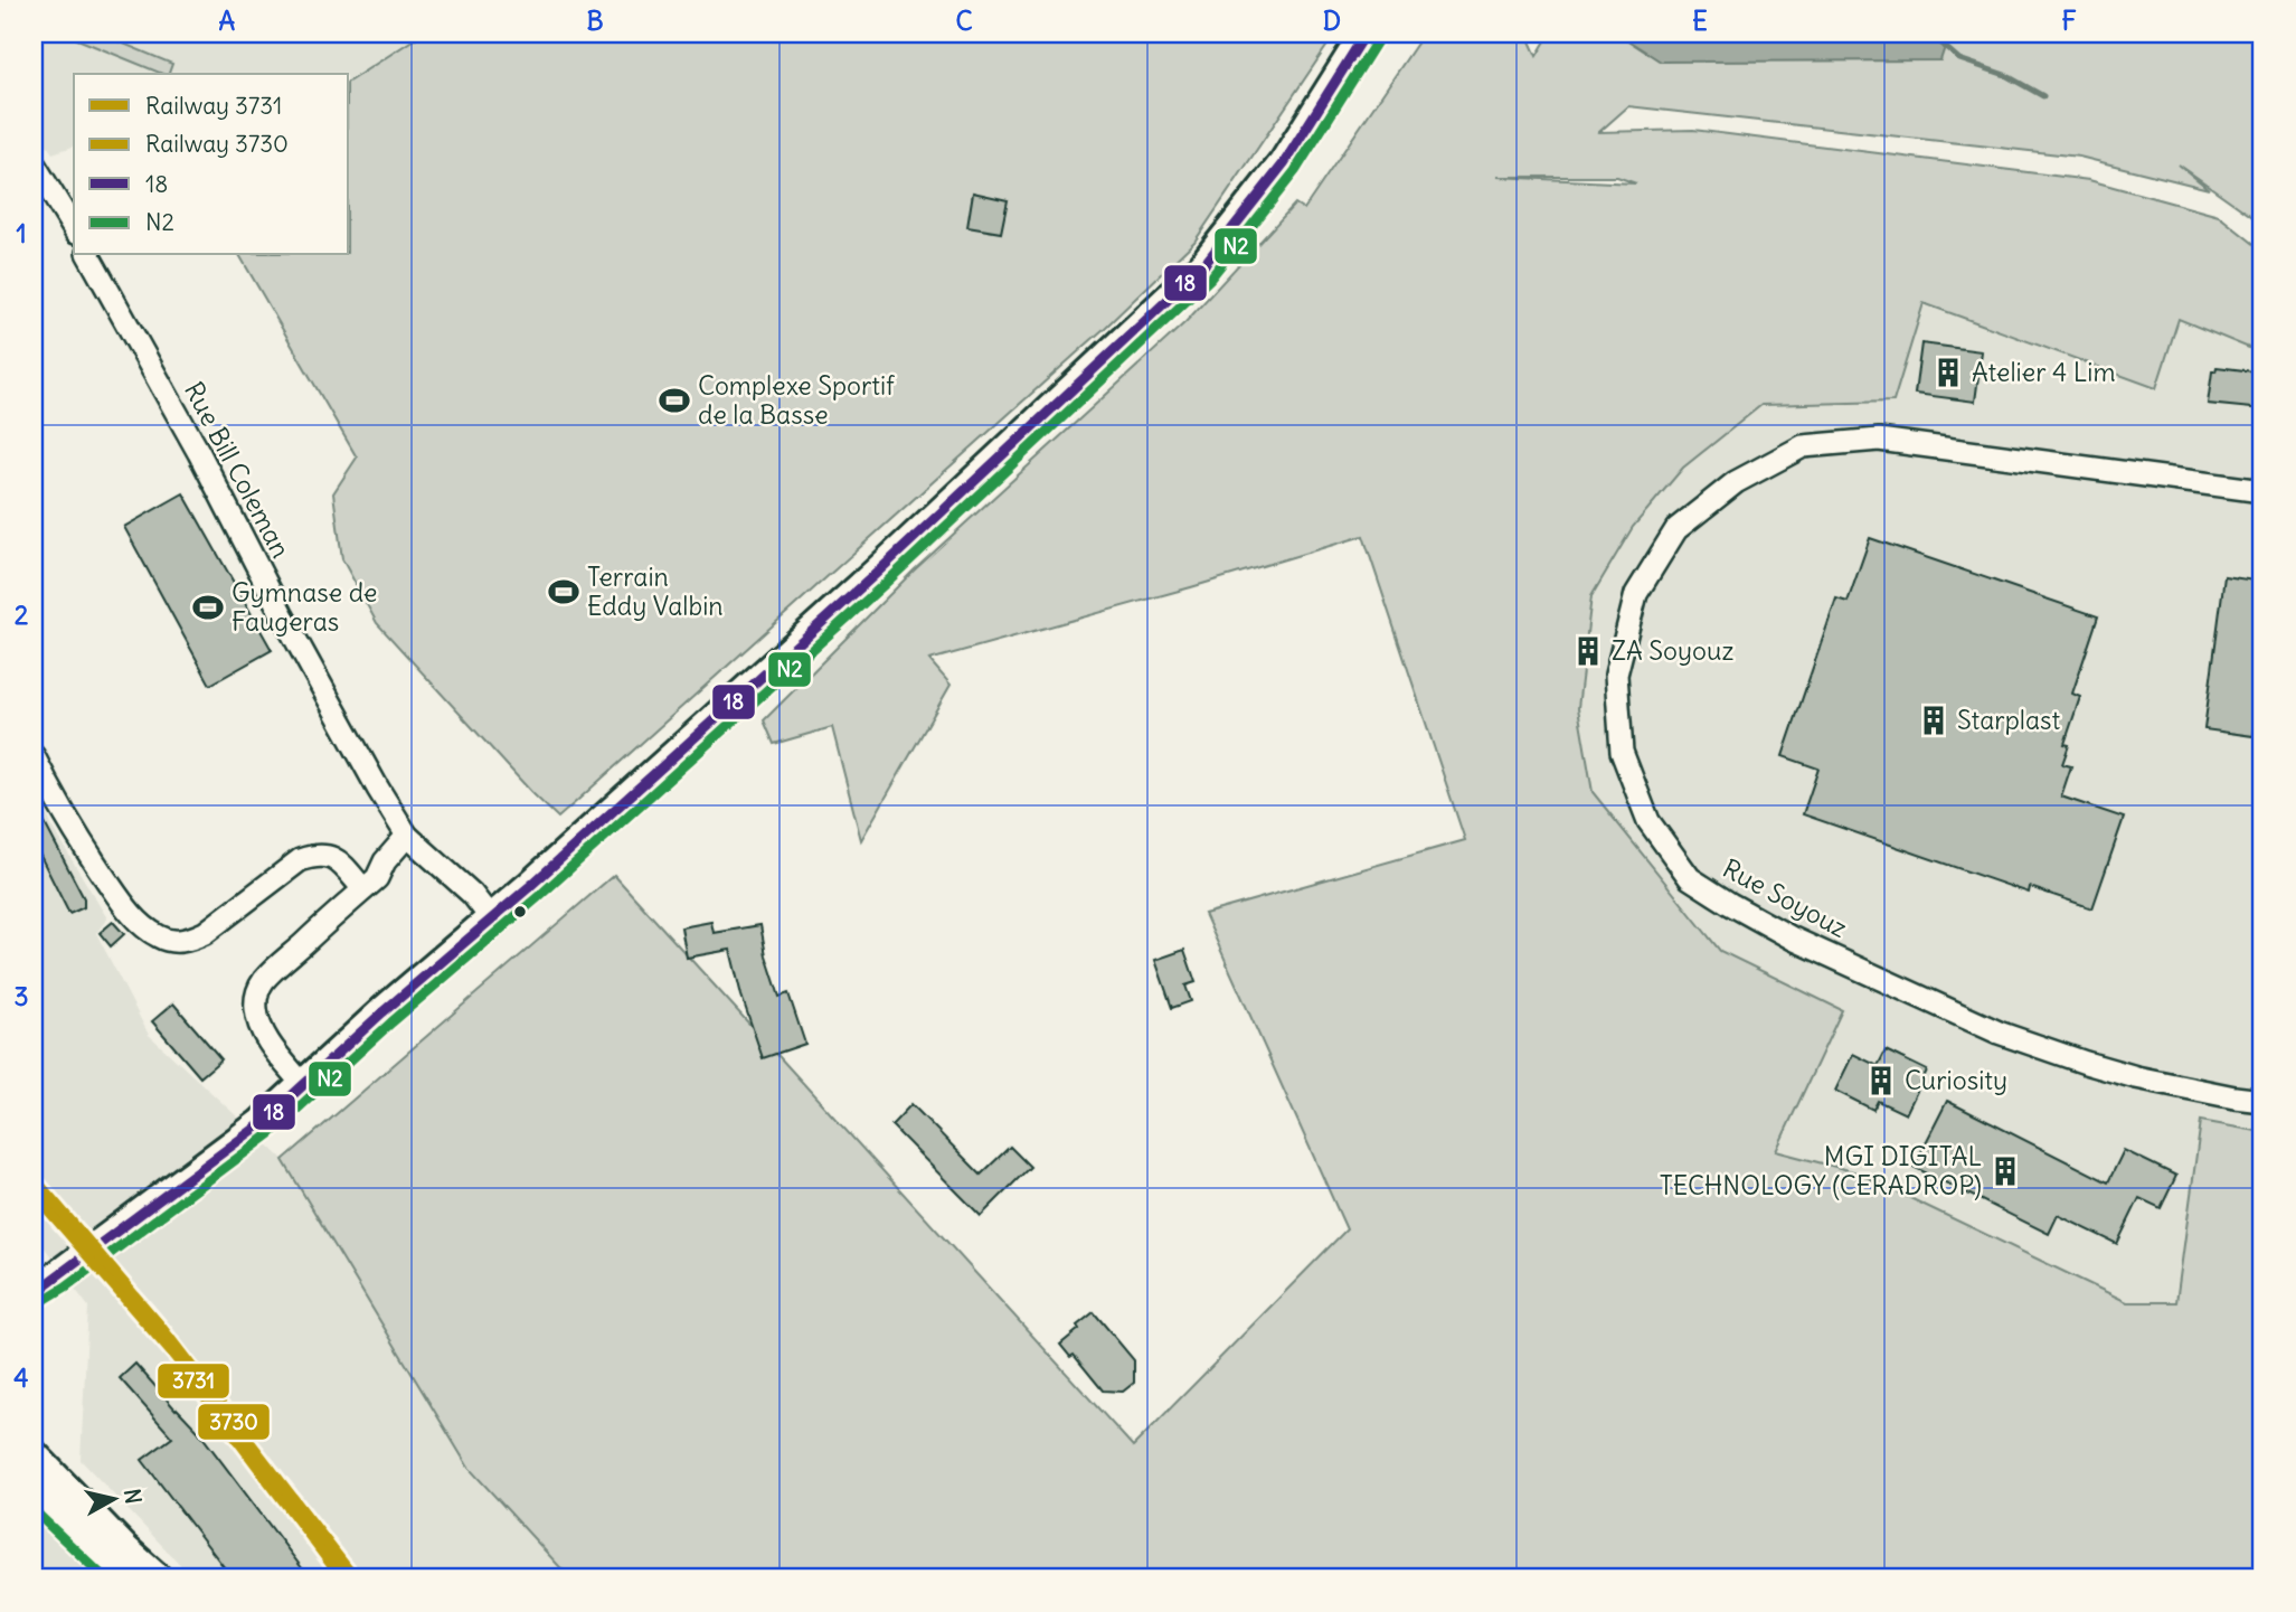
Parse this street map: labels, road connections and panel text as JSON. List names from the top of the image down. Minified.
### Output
{"streets":{"street":["Rue Bill Coleman","Rue Soyouz"]},"places":{"building":["Atelier 4 Lim","ZA Soyouz","Starplast","Curiosity","MGI DIGITAL TECHNOLOGY (CERADROP)"],"sports":["Complexe Sportif de la Basse","Terrain Eddy Valbin","Gymnase de Faugeras"]},"lines":["transit line 18","transit line N2","rail line 3730","rail line 3731"],"legend":["Railway 3731","Railway 3730","18","N2"],"north":"right","grid":{"columns":["A","B","C","D","E","F"],"rows":["1","2","3","4"]}}
